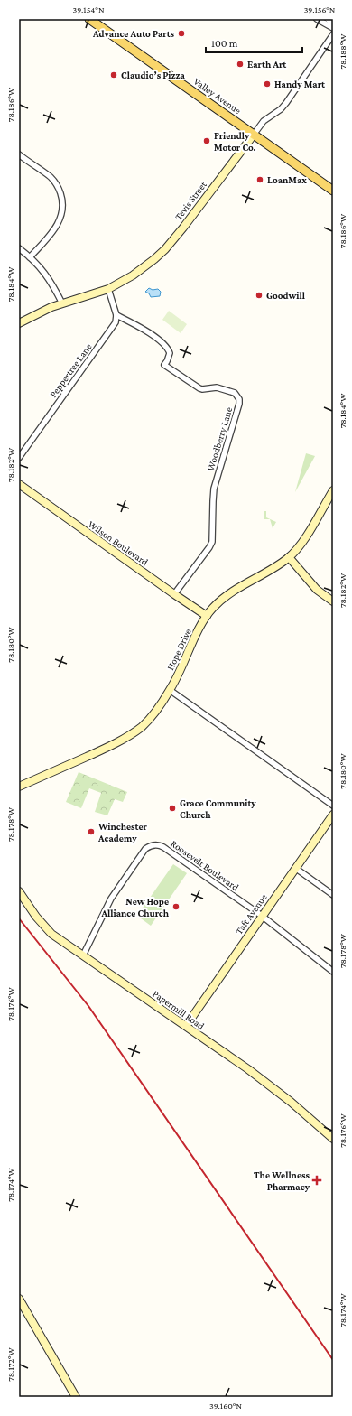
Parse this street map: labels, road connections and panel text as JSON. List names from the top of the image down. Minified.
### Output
{"streets":{"main road":["Valley Avenue"],"street":["Tevis Street","Peppertree Lane","Woodberry Lane","Wilson Boulevard","Hope Drive","Roosevelt Boulevard","Taft Avenue","Papermill Road"]},"crossings":[["Valley Avenue","Tevis Street"],["Peppertree Lane","Woodberry Lane"],["Woodberry Lane","Wilson Boulevard"],["Wilson Boulevard","Hope Drive"],["Roosevelt Boulevard","Taft Avenue"],["Roosevelt Boulevard","Papermill Road"],["Taft Avenue","Papermill Road"]],"places":{"other":["Advance Auto Parts","Earth Art","Claudio’s Pizza","Handy Mart","Friendly Motor Co.","LoanMax","Goodwill","Grace Community Church","Winchester Academy","New Hope Alliance Church"],"health":["The Wellness Pharmacy"]},"scale_bar":"100 m","coordinates":["39.154°N","39.156°N","78.188°W","78.186°W","78.184°W","78.182°W","78.180°W","78.178°W","78.176°W","78.174°W","78.172°W","39.160°N"]}
